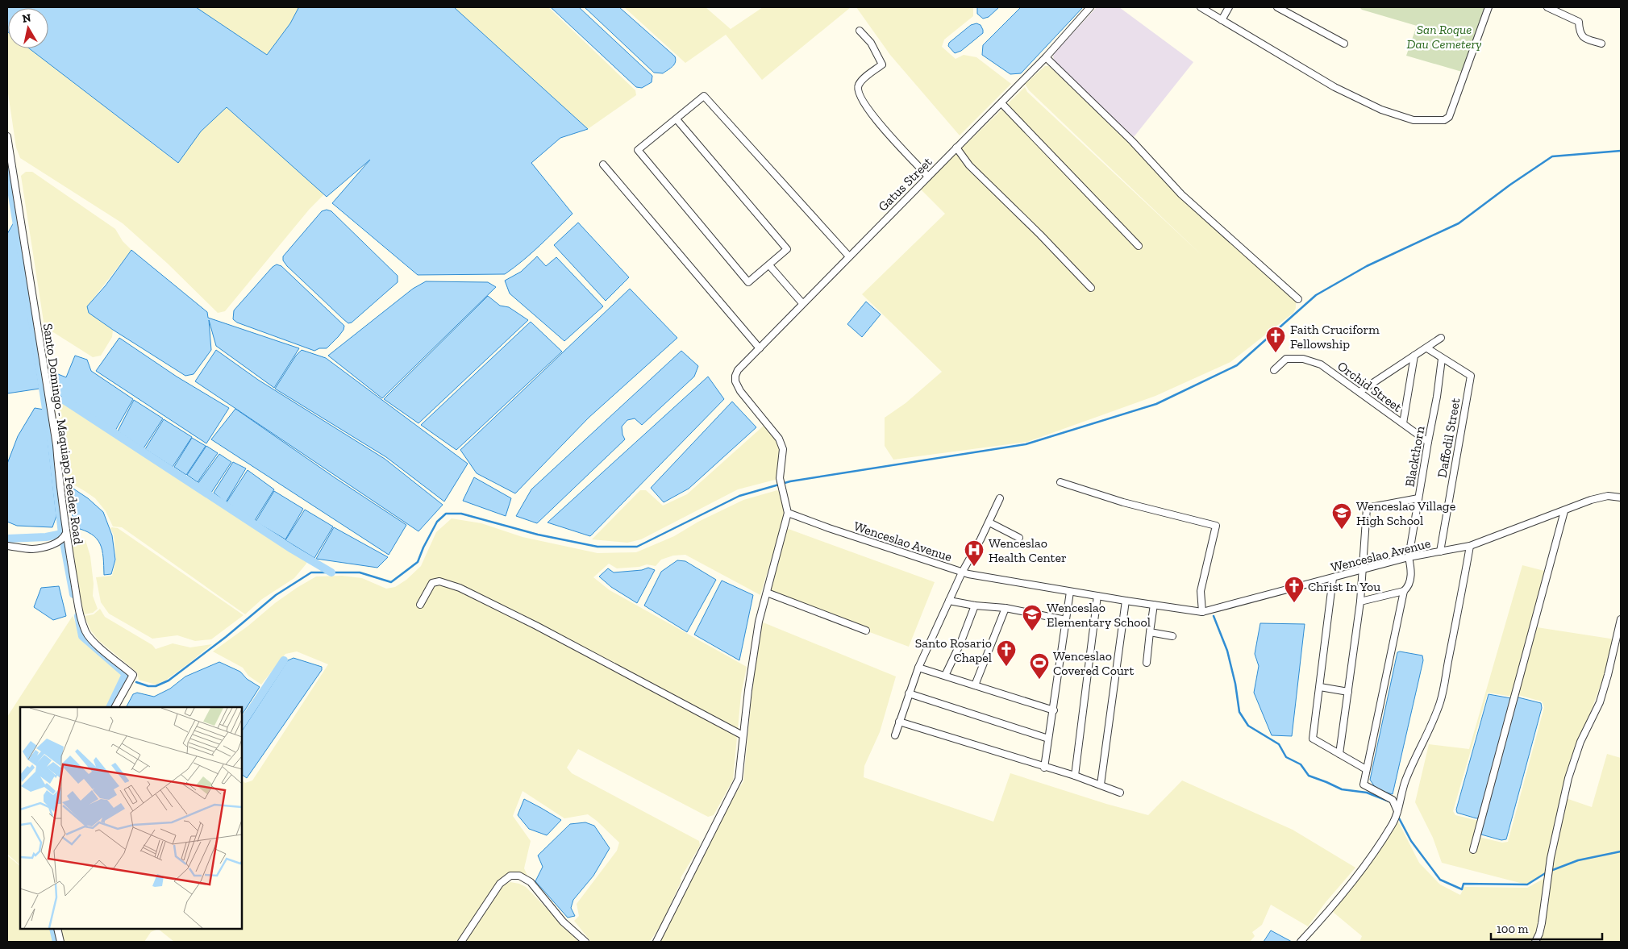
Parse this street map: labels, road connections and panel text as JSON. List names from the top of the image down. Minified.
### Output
{"streets":{"street":["Gatus Street","Orchid Street","Santo Domingo - Maquiapo Feeder Road","Daffodil Street","Blackthorn","Wenceslao Avenue"]},"crossings":[["Gatus Street","Wenceslao Avenue"],["Orchid Street","Blackthorn"],["Daffodil Street","Blackthorn"],["Daffodil Street","Wenceslao Avenue"],["Blackthorn","Wenceslao Avenue"]],"parks":["San Roque Dau Cemetery"],"places":{"church":["Faith Cruciform Fellowship","Christ In You","Santo Rosario Chapel"],"school or university":["Wenceslao Village High School","Wenceslao Elementary School"],"hospital":["Wenceslao Health Center"],"sports":["Wenceslao Covered Court"]},"scale_bar":"100 m","north":"top"}
